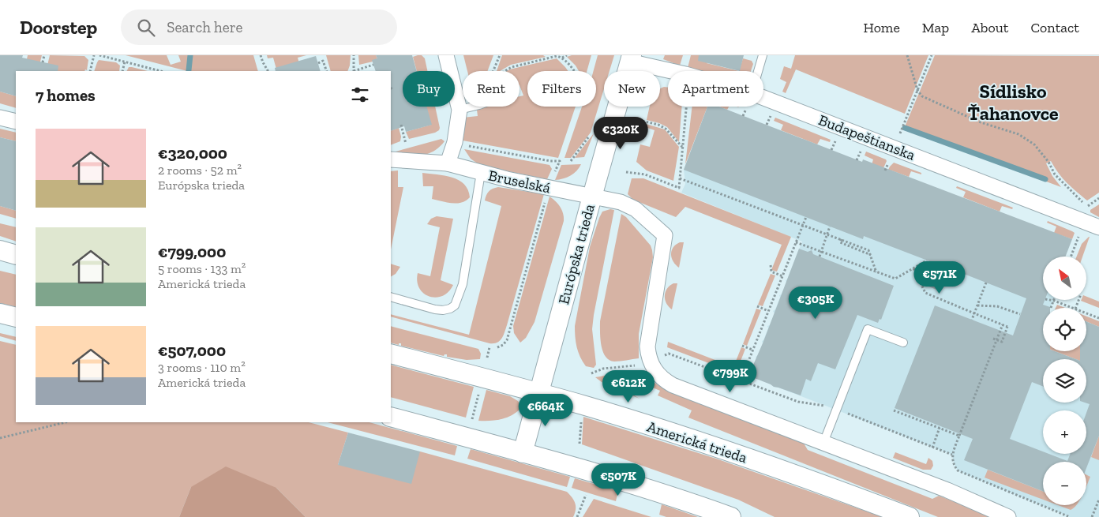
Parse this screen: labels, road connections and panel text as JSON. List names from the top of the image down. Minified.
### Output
{"streets":{"street":["Budapeštianska","Bruselská","Európska trieda","Americká trieda"]},"crossings":[["Budapeštianska","Európska trieda"],["Bruselská","Európska trieda"],["Európska trieda","Americká trieda"]],"districts":["Sídlisko Ťahanovce"],"north":"top left","page":{"header":"Doorstep","search":"Search here","nav":["Home","Map","About","Contact"],"chip":["Buy","Rent","Filters","New","Apartment"],"heading":"7 homes","price":["€320K","€571K","€305K","€799K","€612K","€664K","€507K"],"list":[{"name":"€320,000","note":"2 rooms · 52 m² · Európska trieda"},{"name":"€799,000","note":"5 rooms · 133 m² · Americká trieda"},{"name":"€507,000","note":"3 rooms · 110 m² · Americká trieda"}],"map_buttons":["+","−"]}}
